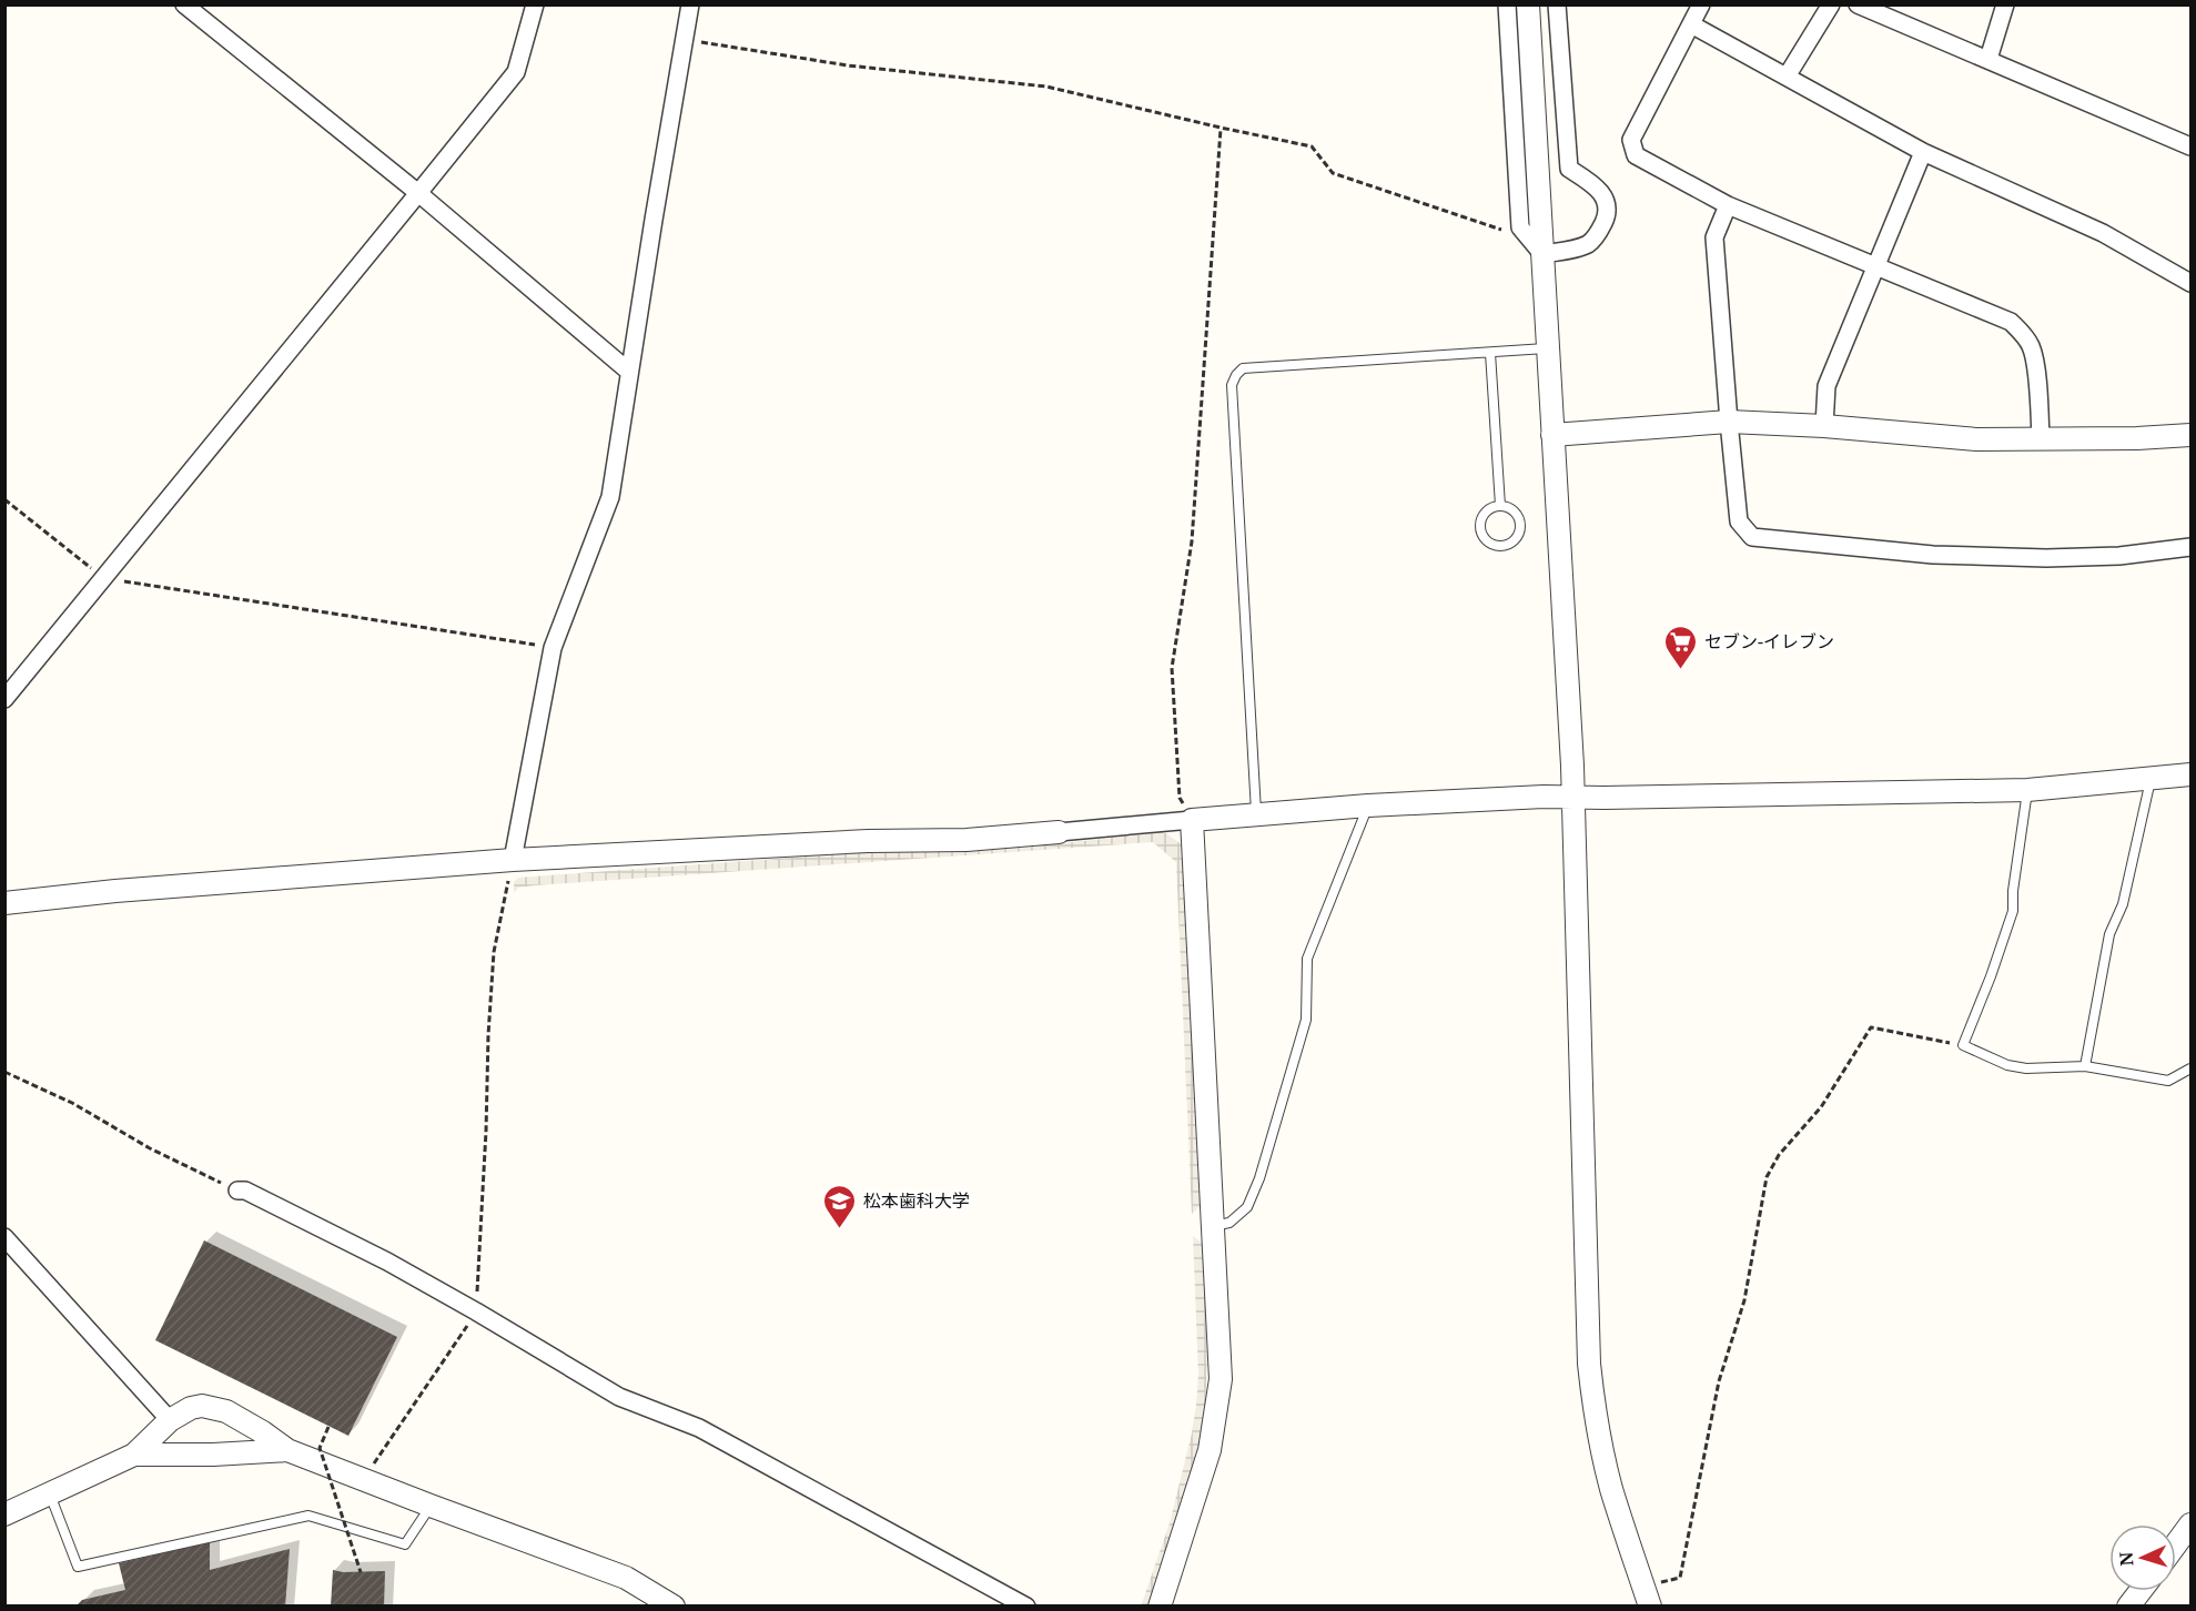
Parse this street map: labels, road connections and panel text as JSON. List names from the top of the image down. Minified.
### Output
{"places":{"supermarket":["セブン-イレブン"],"school or university":["松本歯科大学"]},"north":"left"}
